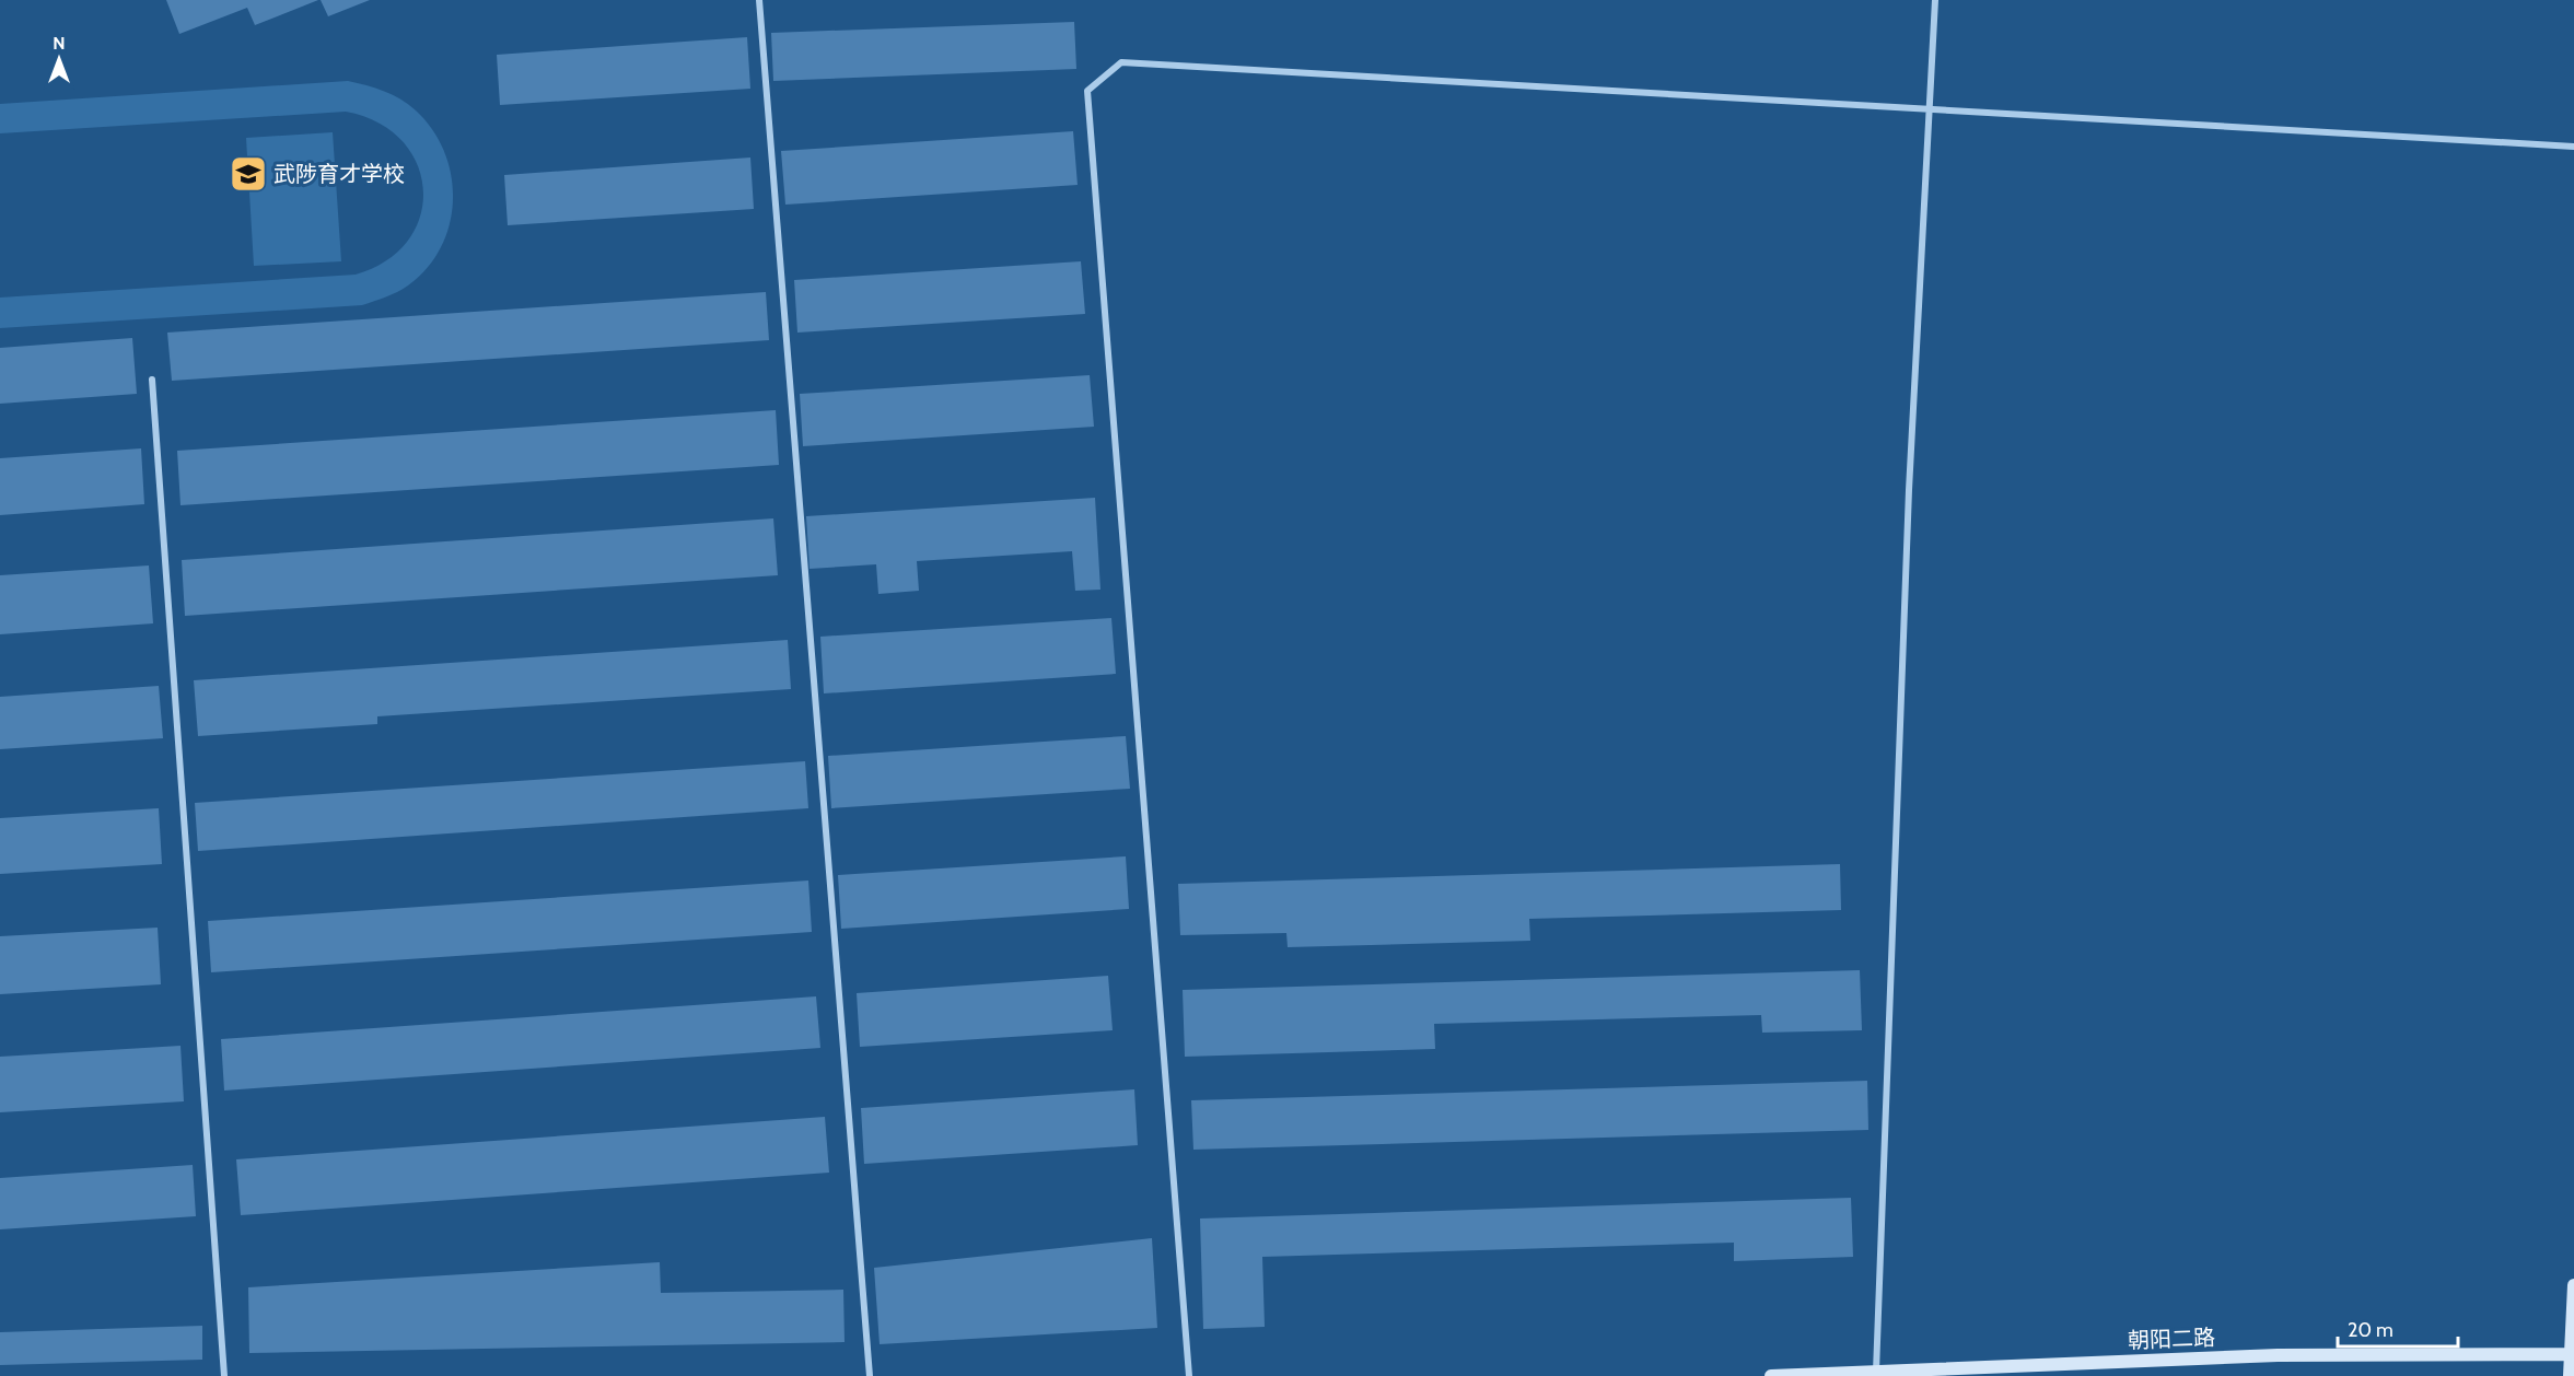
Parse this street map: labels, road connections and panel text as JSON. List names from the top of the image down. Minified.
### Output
{"streets":{"street":["朝阳二路"]},"places":{"school or university":["武陟育才学校"]},"scale_bar":"20 m","north":"top"}
